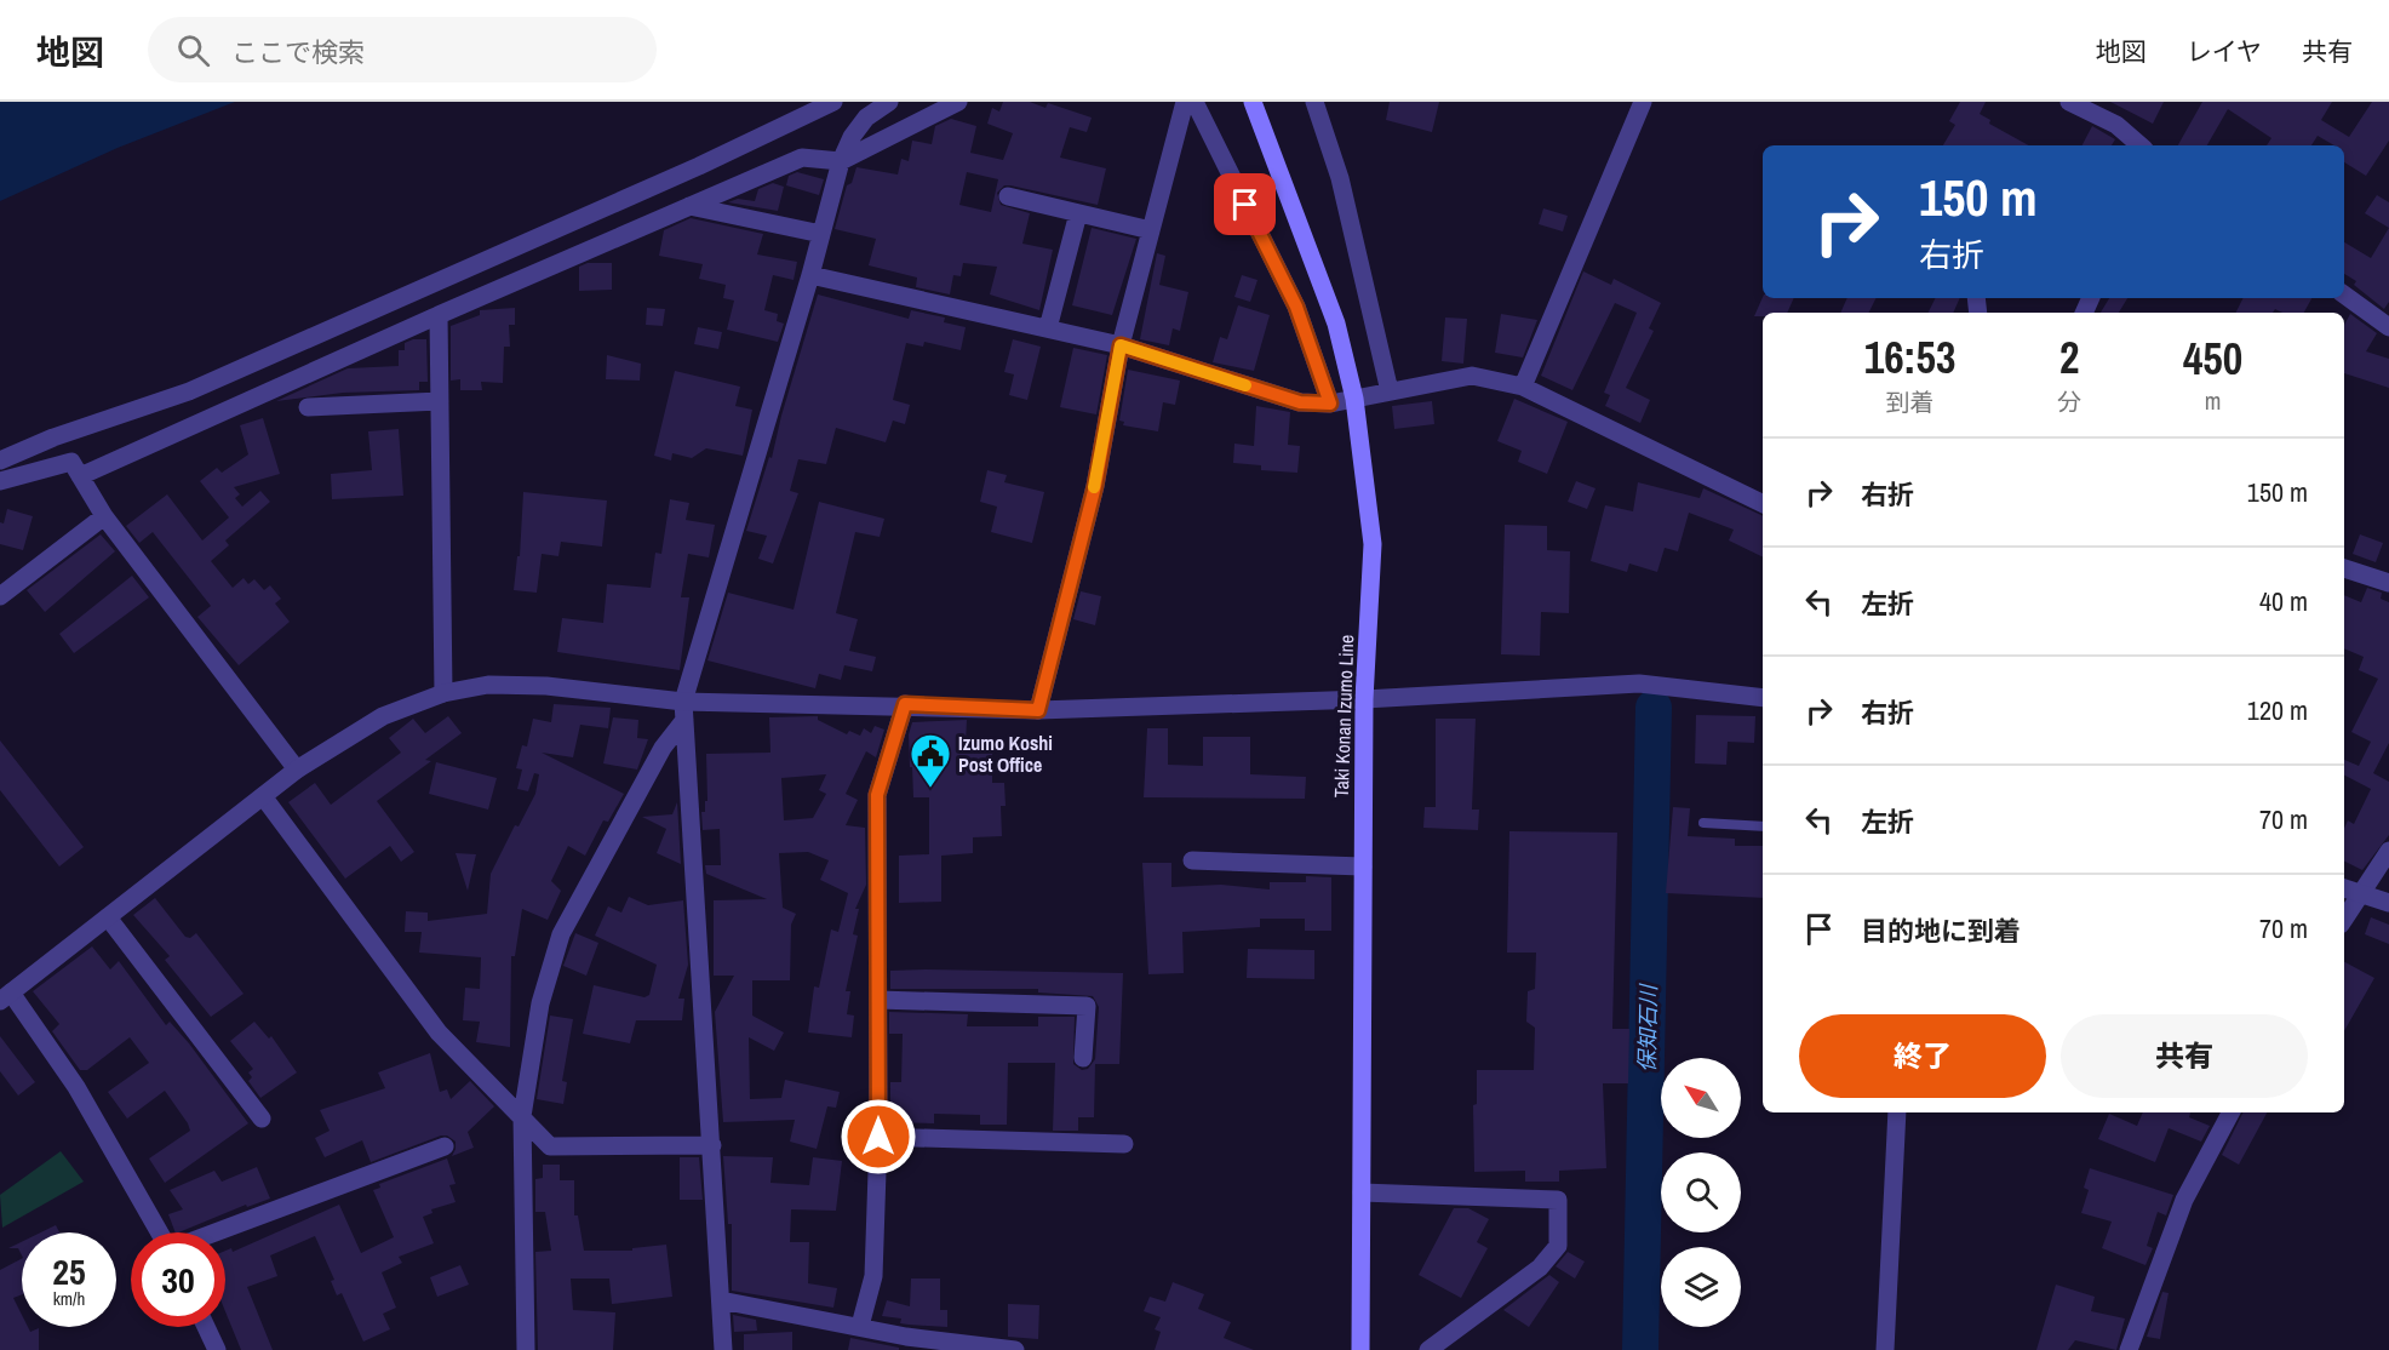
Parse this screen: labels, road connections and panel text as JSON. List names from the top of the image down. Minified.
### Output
{"streets":{"main road":["Taki Konan Izumo Line"]},"water":["保知石川"],"places":{"public building":["Izumo Koshi Post Office"]},"north":"top left","page":{"header":"地図","search":"ここで検索","nav":["地図","レイヤ","共有"],"turn":["150 m","右折"],"eta":["16:53","到着","2","分","450","m"],"list":[{"name":"右折","value":"150 m"},{"name":"左折","value":"40 m"},{"name":"右折","value":"120 m"},{"name":"左折","value":"70 m"},{"name":"目的地に到着","value":"70 m"}],"buttons":["終了","共有"],"speed":"25 km/h","limit":"30"}}
